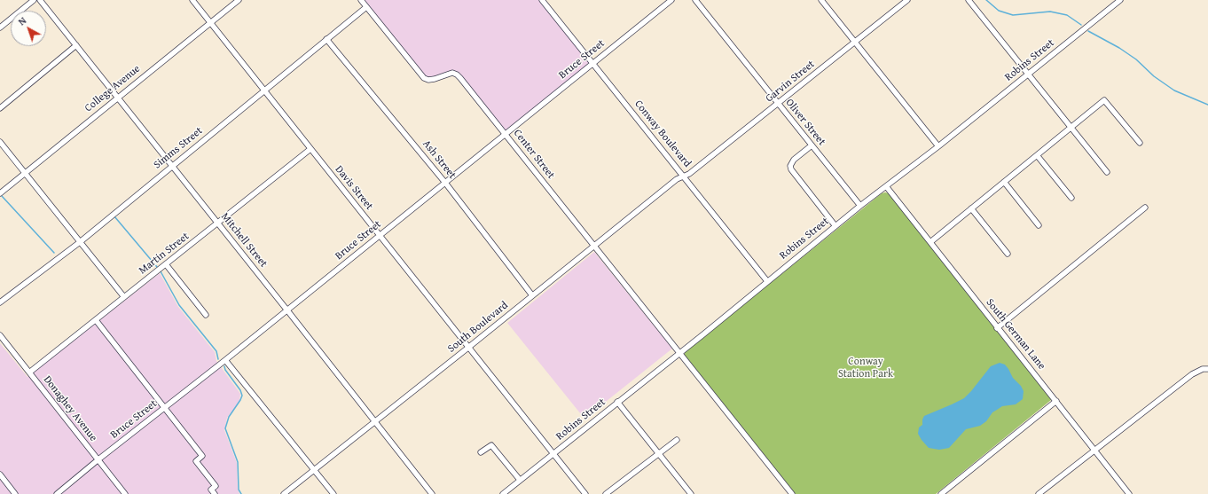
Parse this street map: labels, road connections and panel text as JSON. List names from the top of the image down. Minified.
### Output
{"streets":{"street":["Bruce Street","Robins Street","Garvin Street","College Avenue","Oliver Street","Conway Boulevard","Simms Street","Center Street","Ash Street","Davis Street","Mitchell Street","Martin Street","South Boulevard","South German Lane","Donaghey Avenue"]},"crossings":[["Bruce Street","Conway Boulevard"],["Bruce Street","Center Street"],["Bruce Street","Ash Street"],["Bruce Street","Davis Street"],["Bruce Street","Mitchell Street"],["Bruce Street","Donaghey Avenue"],["Robins Street","Oliver Street"],["Robins Street","Conway Boulevard"],["Robins Street","Center Street"],["Robins Street","Davis Street"],["Robins Street","South German Lane"],["Garvin Street","Oliver Street"],["Garvin Street","Conway Boulevard"],["Garvin Street","South Boulevard"],["College Avenue","Davis Street"],["College Avenue","Mitchell Street"],["Conway Boulevard","South Boulevard"],["Simms Street","Center Street"],["Simms Street","Ash Street"],["Simms Street","Davis Street"],["Simms Street","Mitchell Street"],["Center Street","South Boulevard"],["Ash Street","South Boulevard"],["Davis Street","Martin Street"],["Davis Street","South Boulevard"],["Mitchell Street","Martin Street"],["Mitchell Street","South Boulevard"],["Martin Street","Donaghey Avenue"]],"parks":["Conway Station Park"],"north":"top left"}
